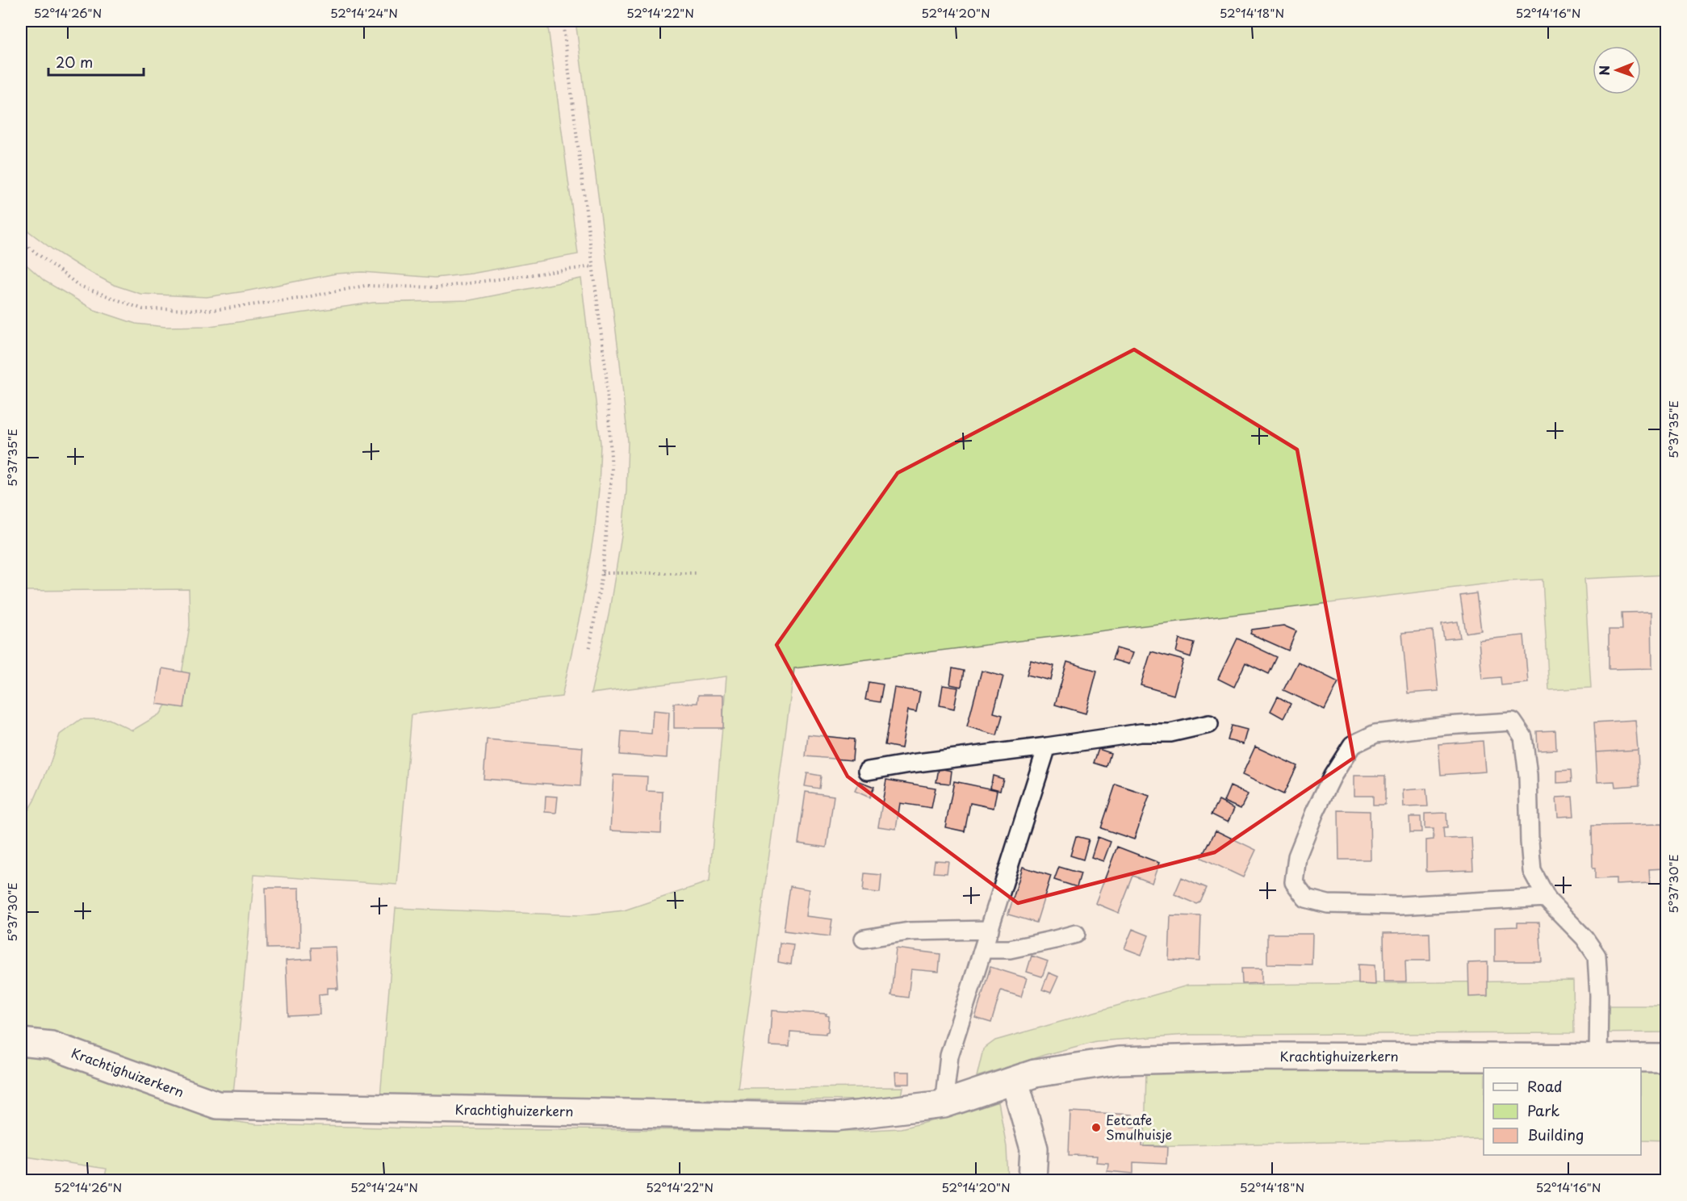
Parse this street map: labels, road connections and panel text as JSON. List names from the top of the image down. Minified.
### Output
{"streets":{"street":["Krachtighuizerkern"]},"places":["Eetcafe Smulhuisje"],"legend":["Road","Park","Building"],"scale_bar":"20 m","north":"left","coordinates":["52°14'26\"N","52°14'24\"N","52°14'22\"N","52°14'20\"N","52°14'18\"N","52°14'16\"N","5°37'35\"E","5°37'30\"E"]}
